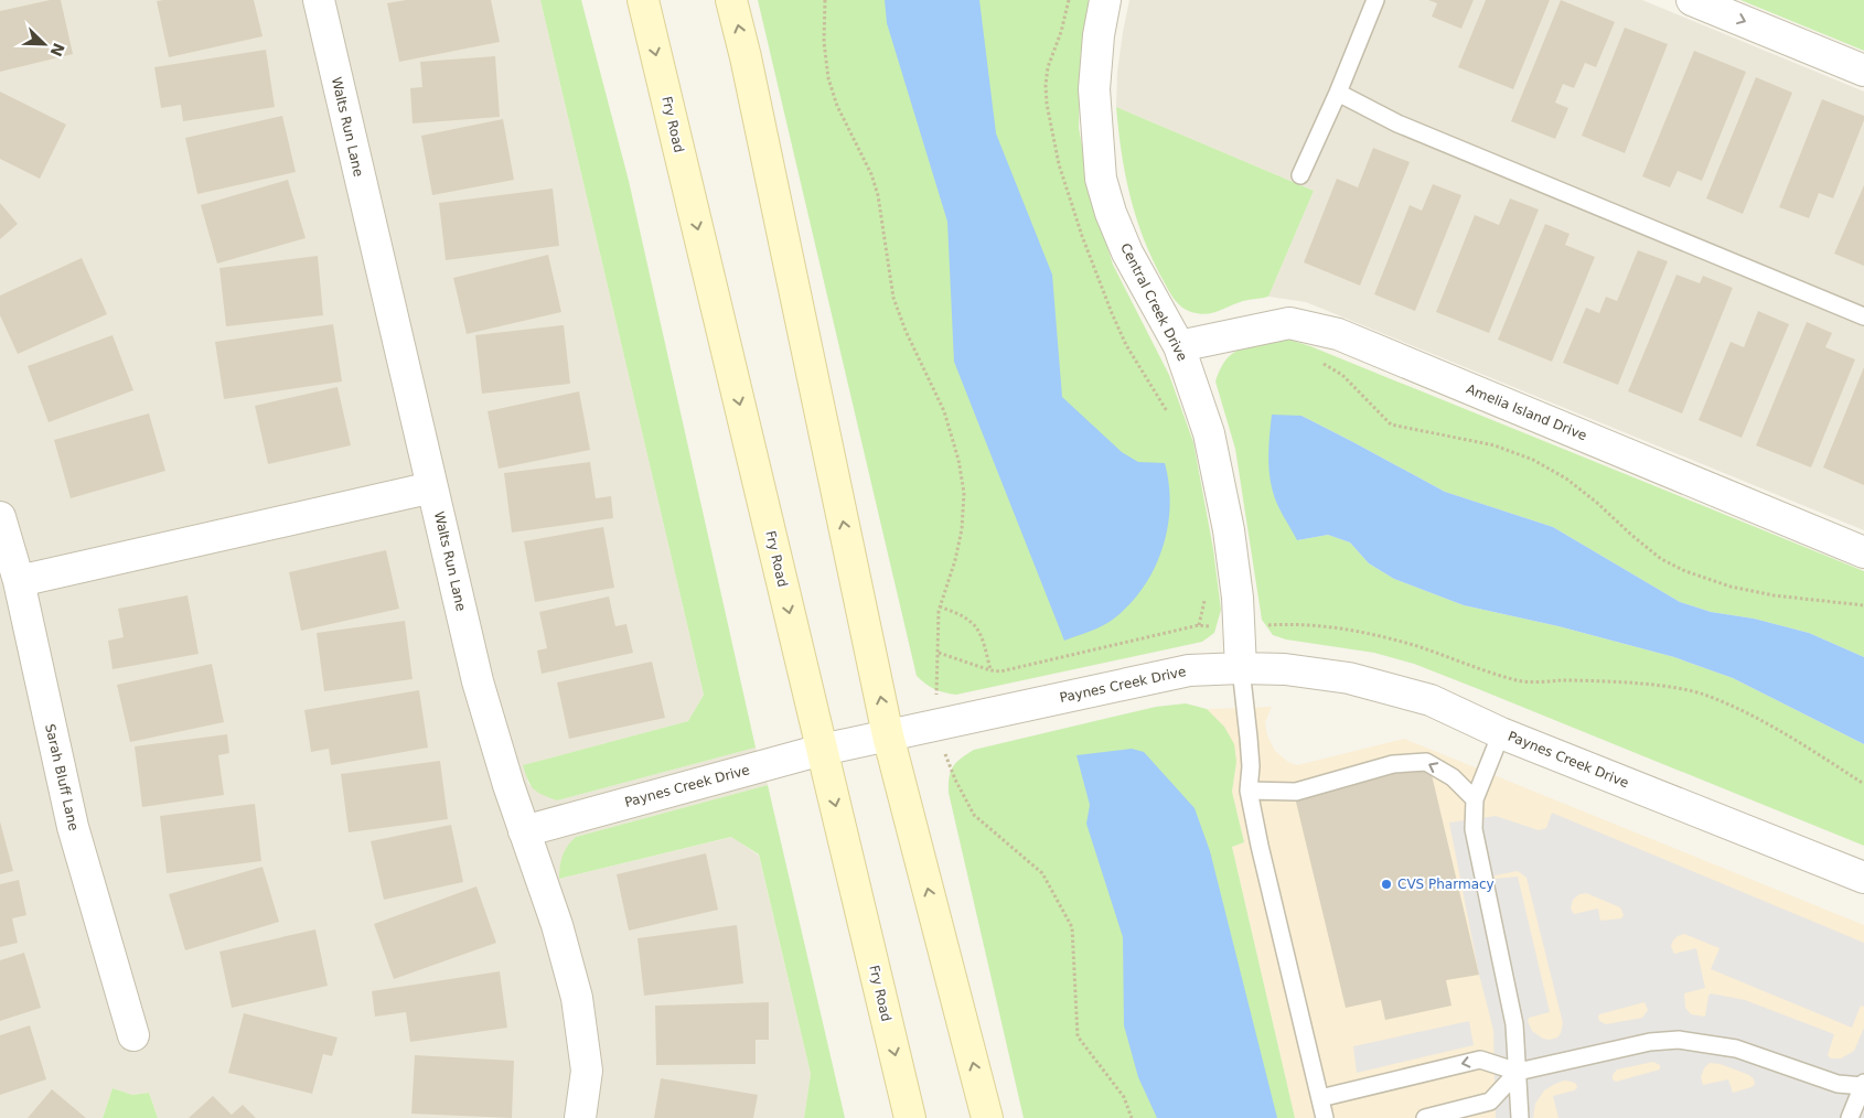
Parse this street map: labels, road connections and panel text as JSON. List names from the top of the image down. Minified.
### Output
{"streets":{"main road":["Fry Road"],"street":["Walts Run Lane","Central Creek Drive","Amelia Island Drive","Paynes Creek Drive","Sarah Bluff Lane"]},"crossings":[["Fry Road","Paynes Creek Drive"],["Walts Run Lane","Paynes Creek Drive"],["Central Creek Drive","Amelia Island Drive"],["Central Creek Drive","Paynes Creek Drive"]],"places":["CVS Pharmacy"],"north":"bottom right"}
